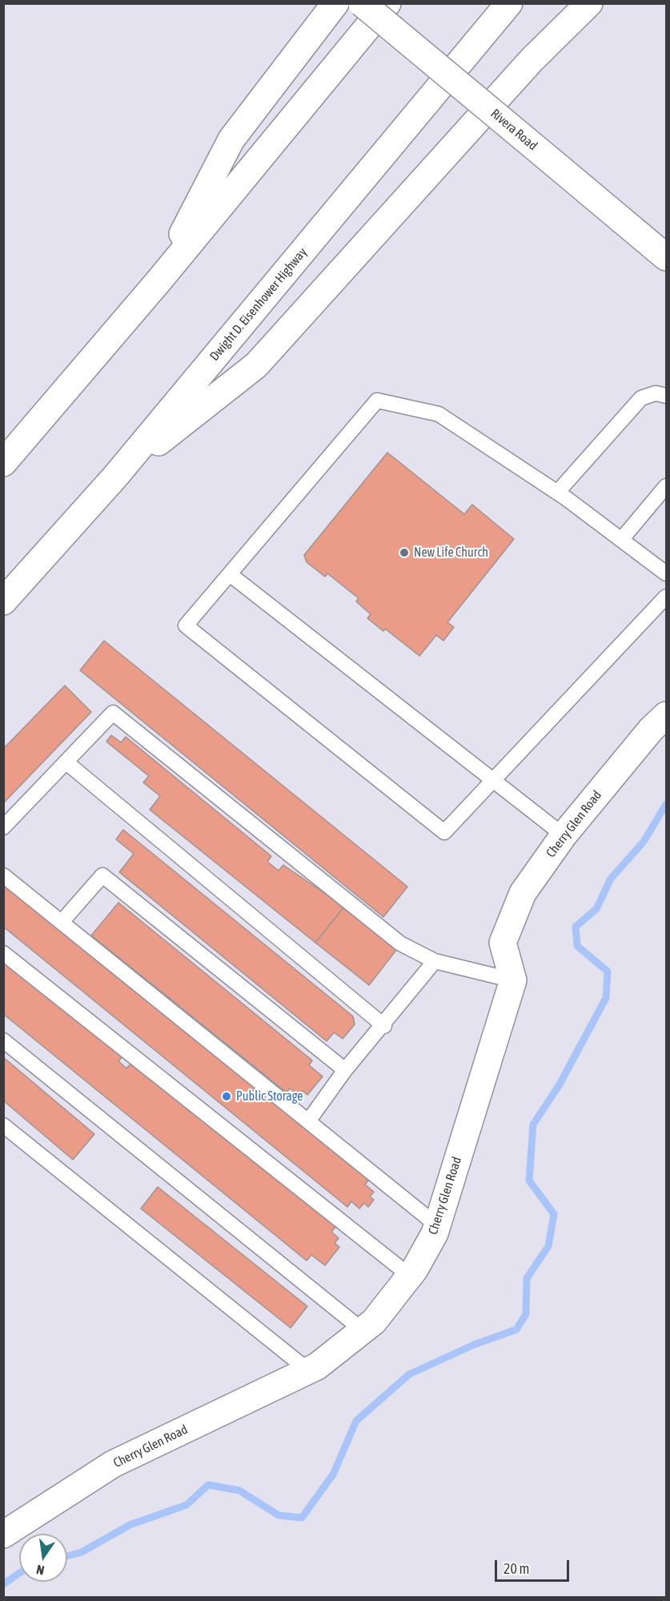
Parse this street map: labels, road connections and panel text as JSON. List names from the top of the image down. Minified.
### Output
{"streets":{"main road":["Rivera Road","Dwight D. Eisenhower Highway","Cherry Glen Road"]},"places":["New Life Church","Public Storage"],"scale_bar":"20 m","north":"bottom"}
